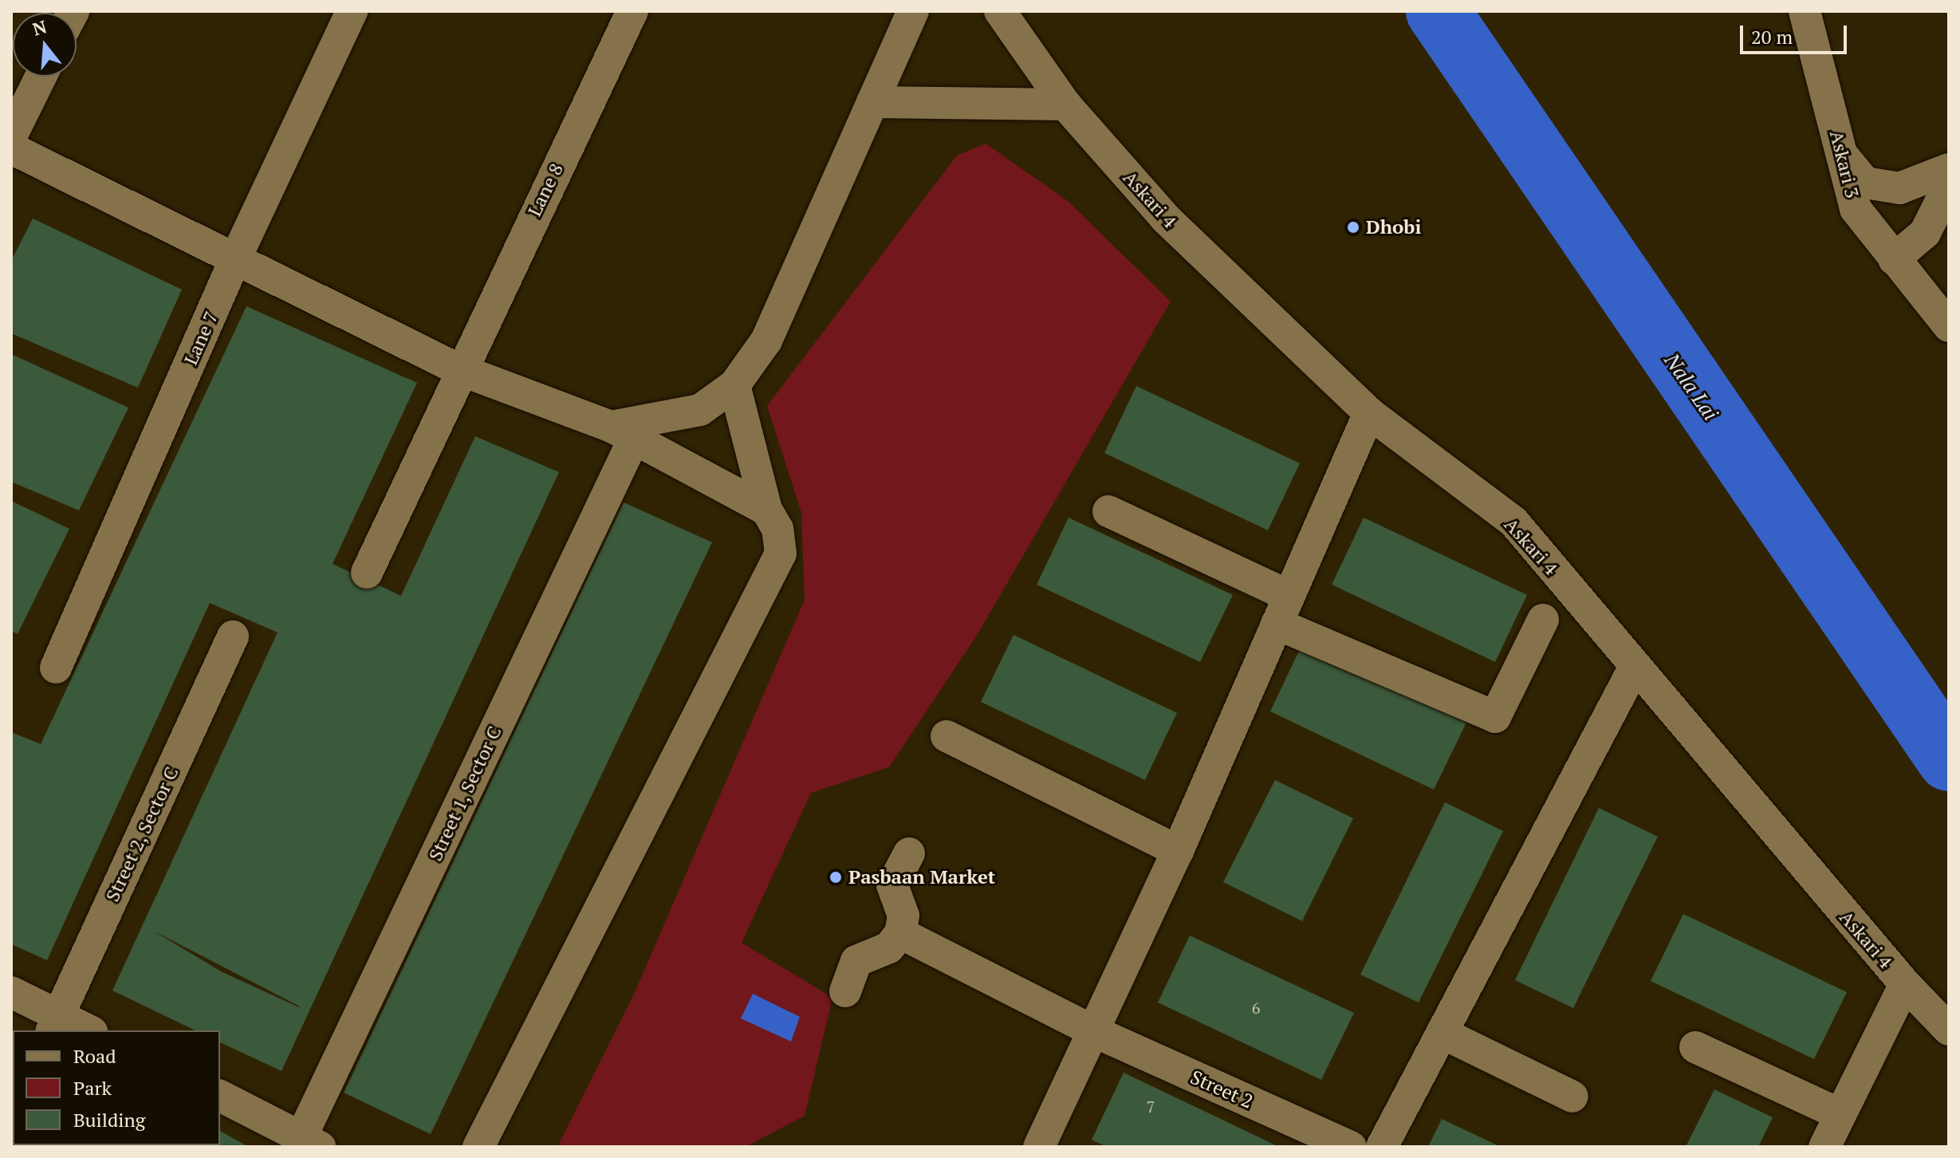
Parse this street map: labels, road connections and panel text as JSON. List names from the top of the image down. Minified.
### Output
{"streets":{"street":["Askari 3","Lane 8","Askari 4","Lane 7","Street 1, Sector C","Street 2, Sector C","Street 2"]},"water":["Nala Lai"],"places":["Dhobi","Pasbaan Market"],"house_numbers":["6","7"],"legend":["Road","Park","Building"],"scale_bar":"20 m","north":"top"}
